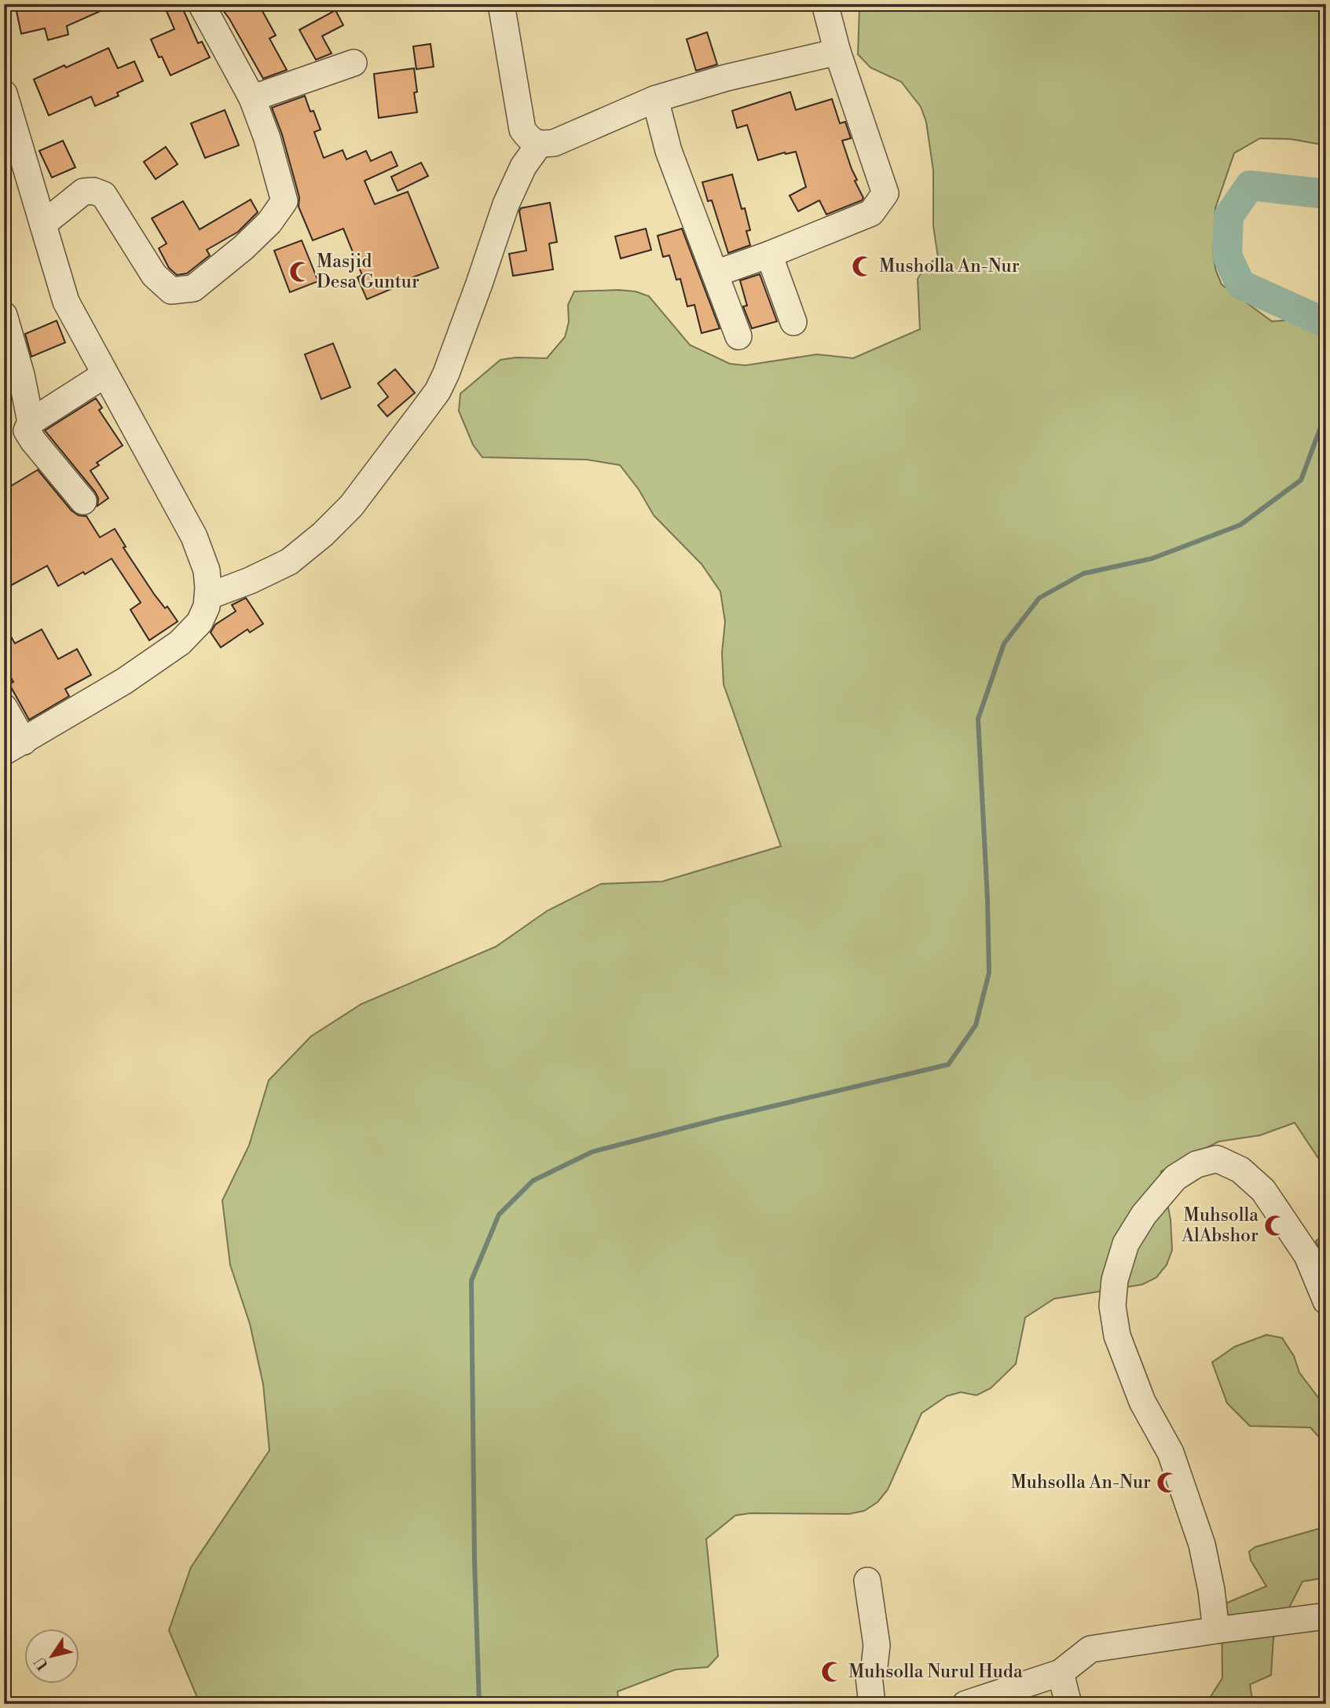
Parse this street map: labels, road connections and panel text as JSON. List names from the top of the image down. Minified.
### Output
{"places":{"mosque":["Musholla An-Nur","Masjid Desa Guntur","Muhsolla AlAbshor","Muhsolla An-Nur","Muhsolla Nurul Huda"]},"north":"bottom left"}
